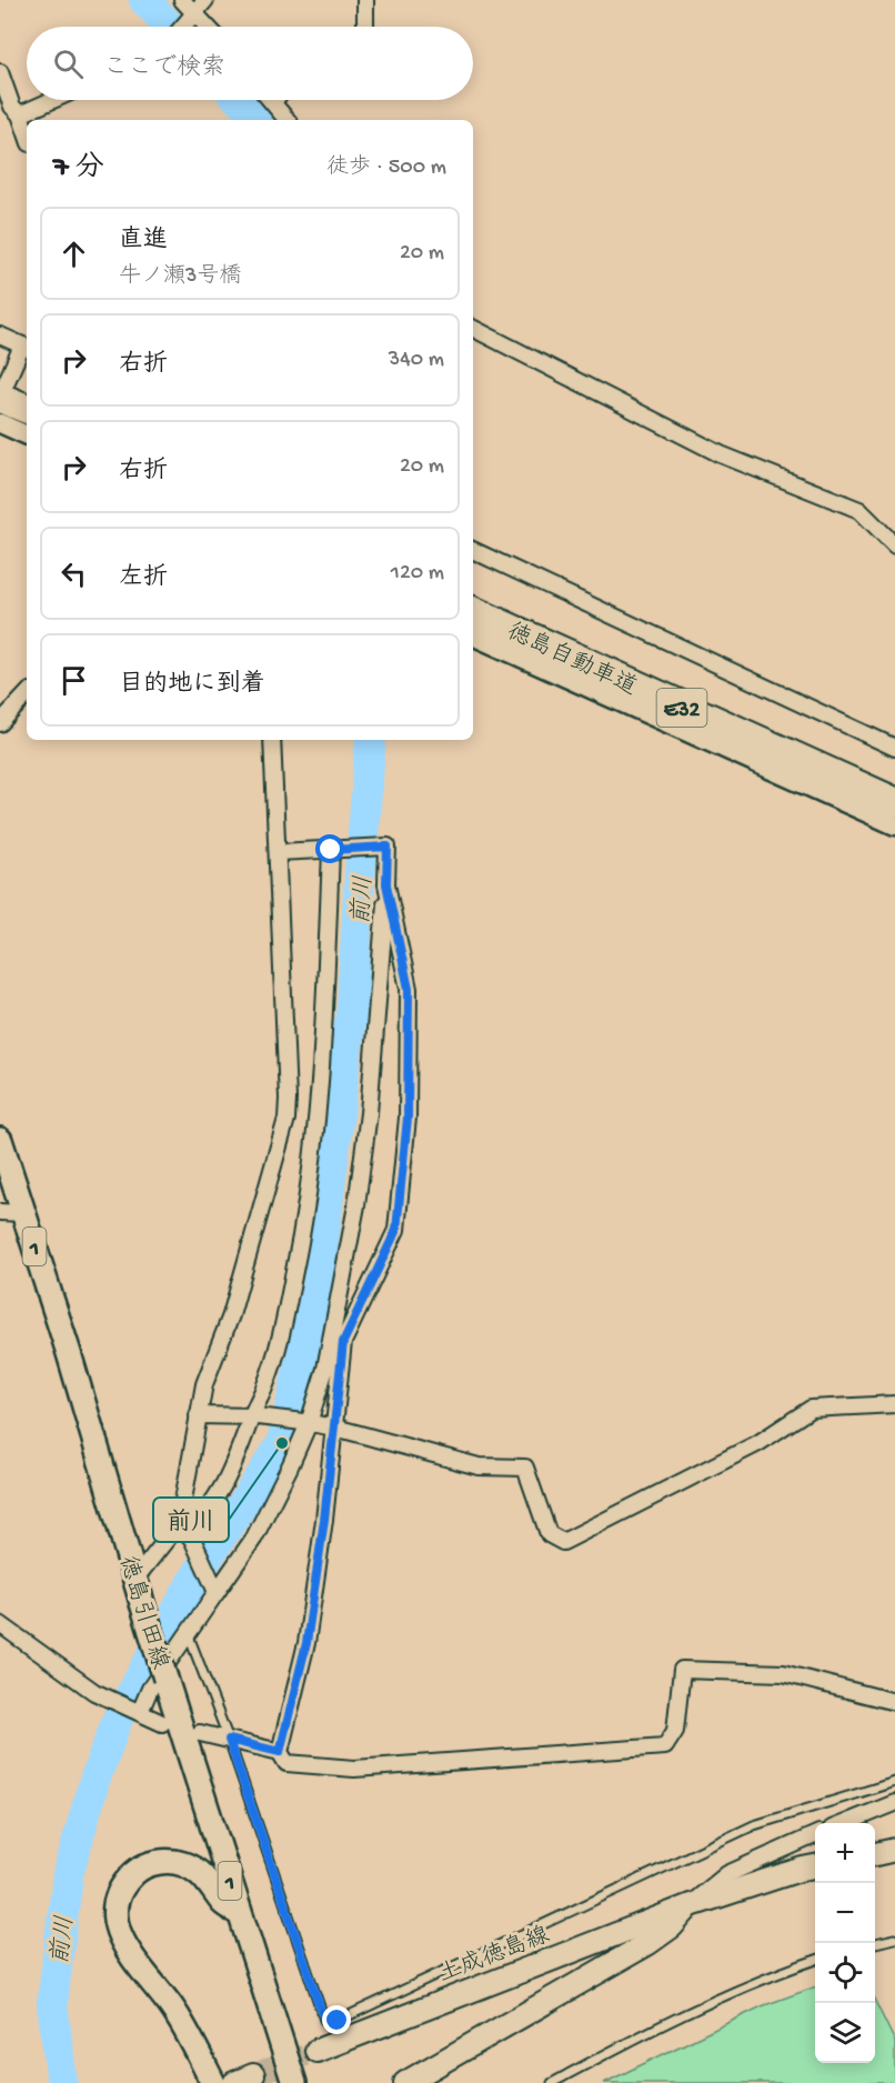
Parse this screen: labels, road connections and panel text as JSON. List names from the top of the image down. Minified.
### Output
{"streets":{"highway":["徳島自動車道","E32"],"main road":["1","徳島引田線","土成徳島線"]},"water":["前川"],"places":["前川"],"page":{"search":"ここで検索","heading":["7 分","徒歩 · 500 m"],"list":[["直進","牛ノ瀬3号橋","20 m"],["右折","340 m"],["右折","20 m"],["左折","120 m"],"目的地に到着"],"map_buttons":["+","−"]}}
